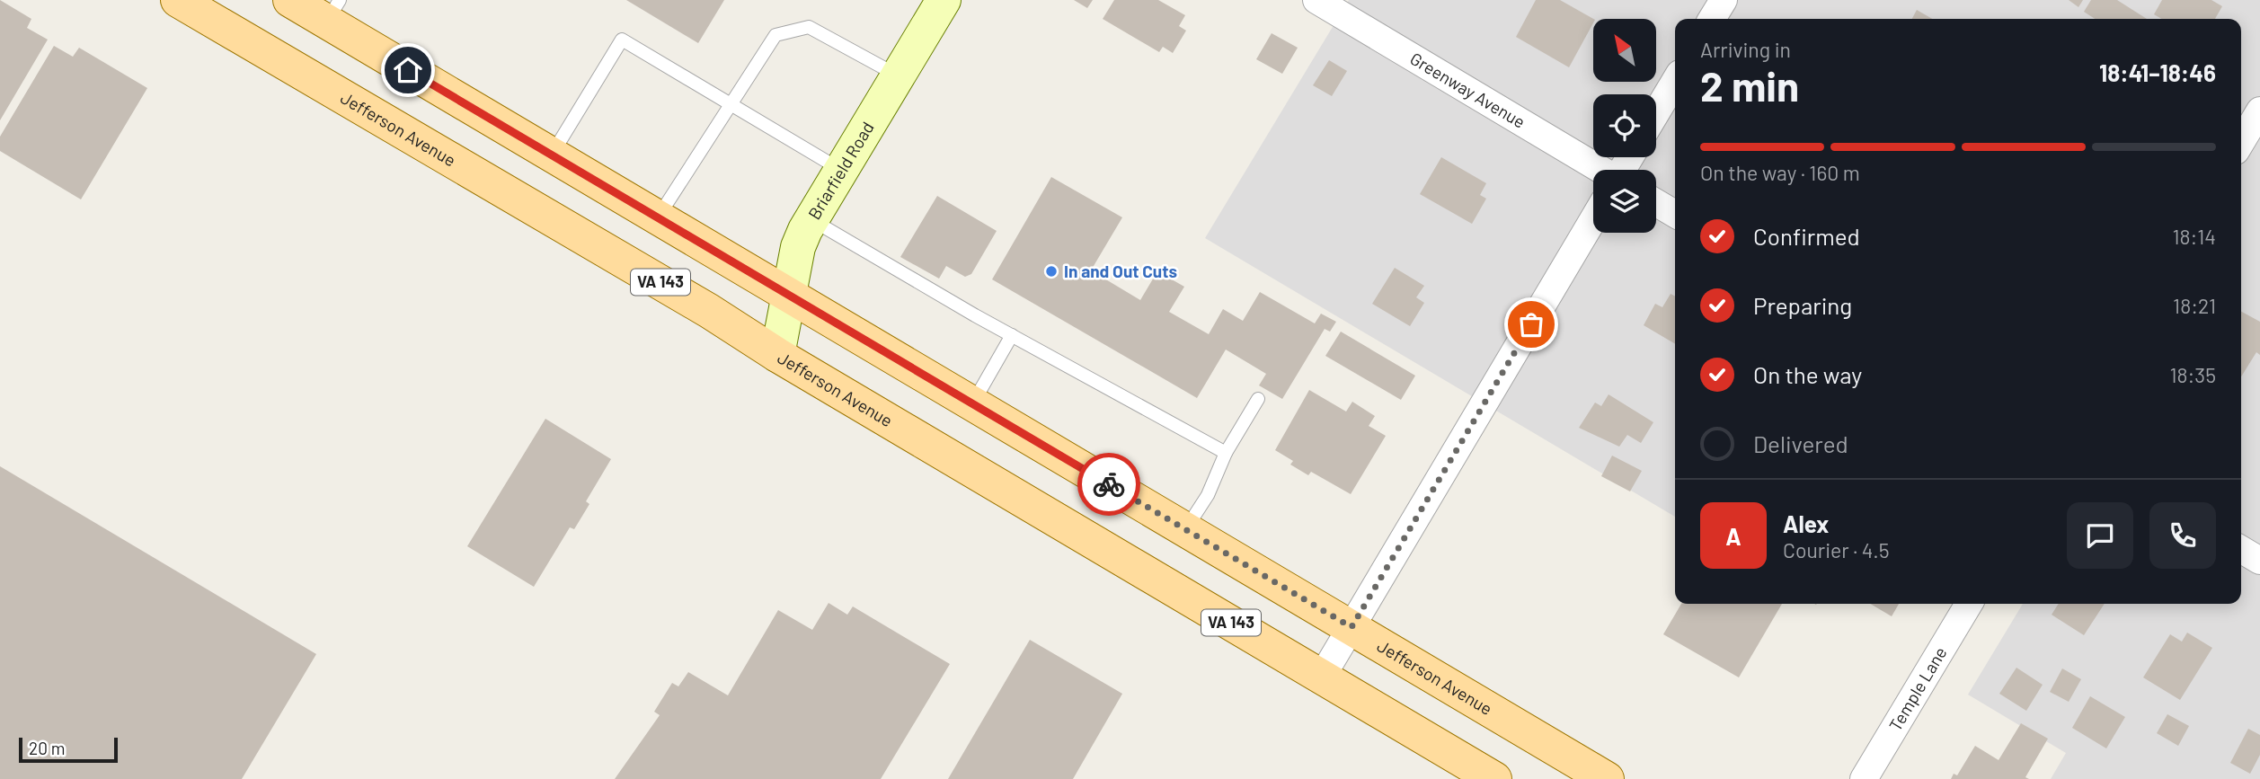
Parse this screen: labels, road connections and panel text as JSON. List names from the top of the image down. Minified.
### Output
{"streets":{"main road":["Jefferson Avenue","Briarfield Road","VA 143"],"street":["Greenway Avenue","Temple Lane"]},"crossings":[["Jefferson Avenue","Briarfield Road"]],"places":["In and Out Cuts"],"scale_bar":"20 m","north":"top left","page":{"heading":["2 min","Arriving in","18:41–18:46"],"panel":["Alex","Courier · 4.5"],"bar":"On the way · 160 m","list":[["Confirmed","18:14"],["Preparing","18:21"],["On the way","18:35"],"Delivered"],"round":"A","scale":"20 m"}}
